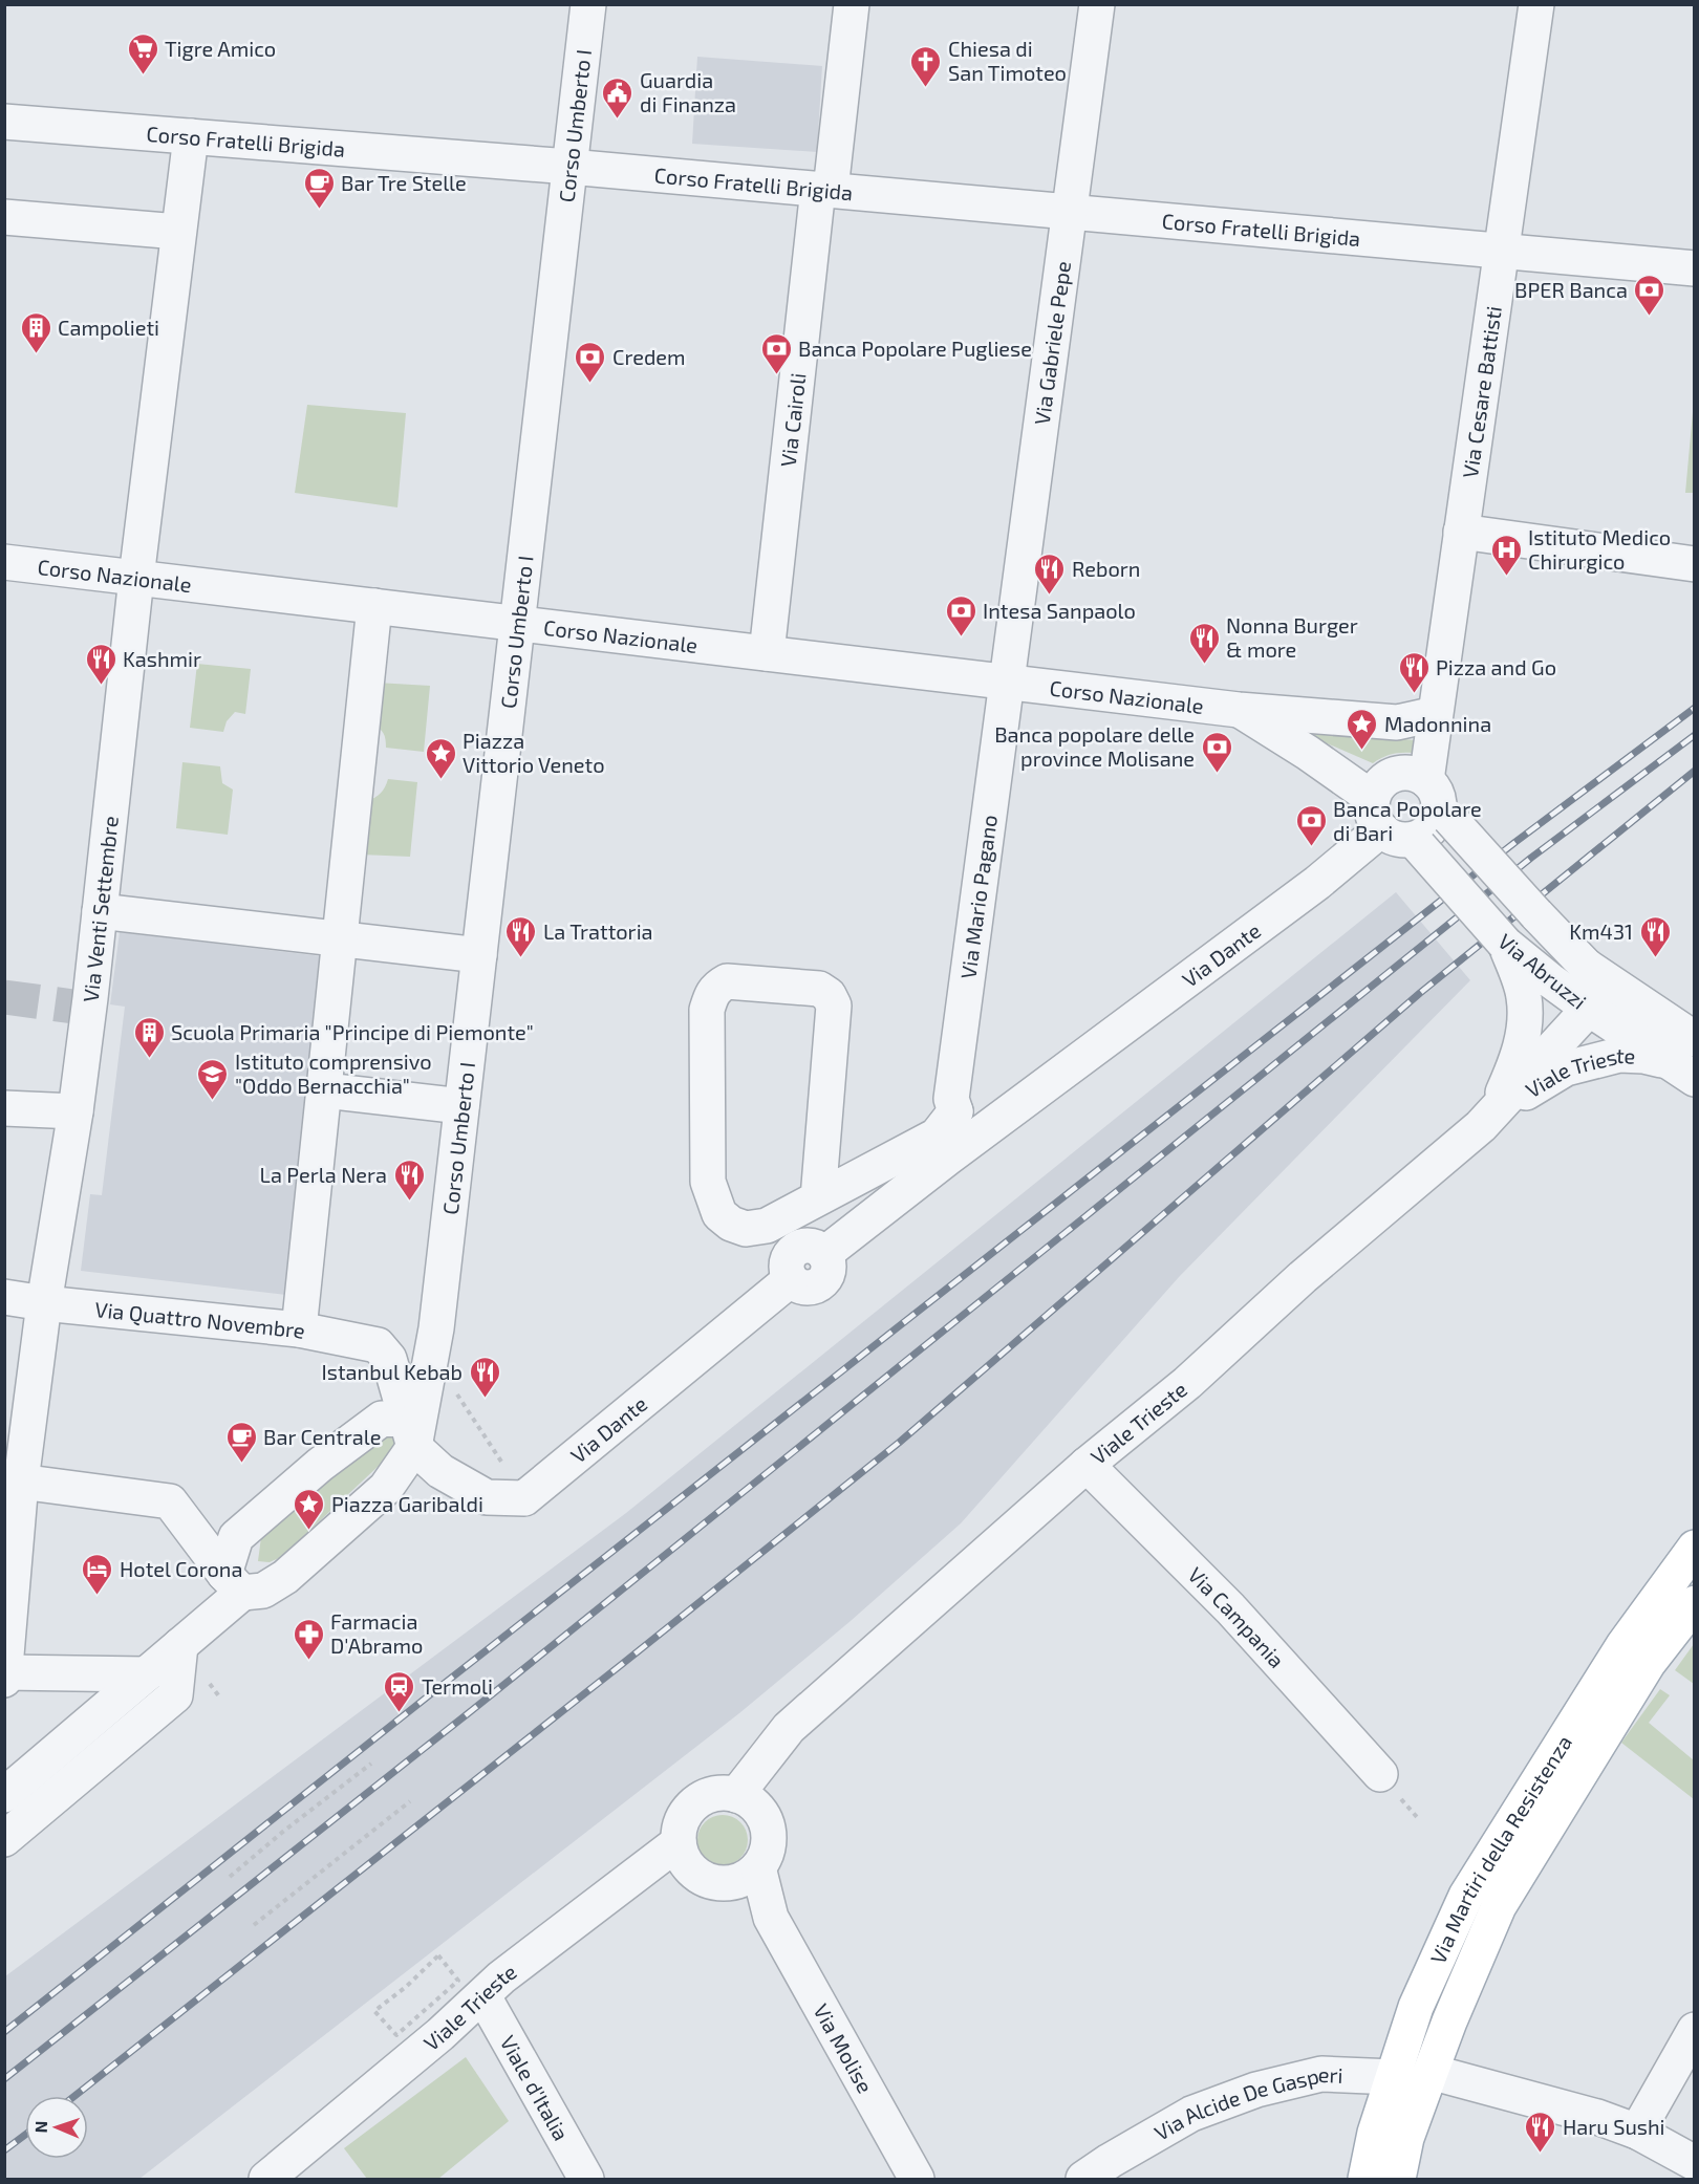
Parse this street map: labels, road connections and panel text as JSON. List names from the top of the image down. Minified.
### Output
{"streets":{"main road":["Via Martiri della Resistenza"],"street":["Corso Umberto I","Corso Fratelli Brigida","Via Gabriele Pepe","Via Cesare Battisti","Via Cairoli","Corso Nazionale","Via Mario Pagano","Via Venti Settembre","Via Dante","Via Abruzzi","Viale Trieste","Via Quattro Novembre","Via Campania","Via Molise","Viale d'Italia","Via Alcide De Gasperi"]},"crossings":[["Corso Umberto I","Corso Fratelli Brigida"],["Corso Umberto I","Corso Nazionale"],["Corso Umberto I","Via Dante"],["Corso Umberto I","Via Quattro Novembre"],["Corso Fratelli Brigida","Via Gabriele Pepe"],["Corso Fratelli Brigida","Via Cesare Battisti"],["Corso Fratelli Brigida","Via Cairoli"],["Corso Fratelli Brigida","Via Venti Settembre"],["Via Gabriele Pepe","Corso Nazionale"],["Via Gabriele Pepe","Via Mario Pagano"],["Via Cesare Battisti","Corso Nazionale"],["Via Cesare Battisti","Via Dante"],["Via Cesare Battisti","Via Abruzzi"],["Via Cairoli","Corso Nazionale"],["Corso Nazionale","Via Mario Pagano"],["Corso Nazionale","Via Venti Settembre"],["Corso Nazionale","Via Dante"],["Corso Nazionale","Via Abruzzi"],["Via Mario Pagano","Via Dante"],["Via Venti Settembre","Via Quattro Novembre"],["Via Dante","Via Abruzzi"],["Via Dante","Via Quattro Novembre"],["Via Abruzzi","Viale Trieste"],["Viale Trieste","Via Campania"],["Viale Trieste","Via Molise"],["Viale Trieste","Viale d'Italia"],["Via Martiri della Resistenza","Via Alcide De Gasperi"]],"places":{"supermarket":["Tigre Amico"],"church":["Chiesa di San Timoteo"],"public building":["Guardia di Finanza"],"cafe":["Bar Tre Stelle","Bar Centrale"],"bank":["BPER Banca","Banca Popolare Pugliese","Credem","Intesa Sanpaolo","Banca popolare delle province Molisane","Banca Popolare di Bari"],"building":["Campolieti","Scuola Primaria \"Principe di Piemonte\""],"hospital":["Istituto Medico Chirurgico"],"restaurant":["Reborn","Nonna Burger & more","Kashmir","Pizza and Go","La Trattoria","Km431","La Perla Nera","Istanbul Kebab","Haru Sushi"],"place":["Madonnina","Piazza Vittorio Veneto","Piazza Garibaldi"],"school or university":["Istituto comprensivo \"Oddo Bernacchia\""],"hotel":["Hotel Corona"],"pharmacy":["Farmacia D'Abramo"],"station":["Termoli"]},"north":"left"}
